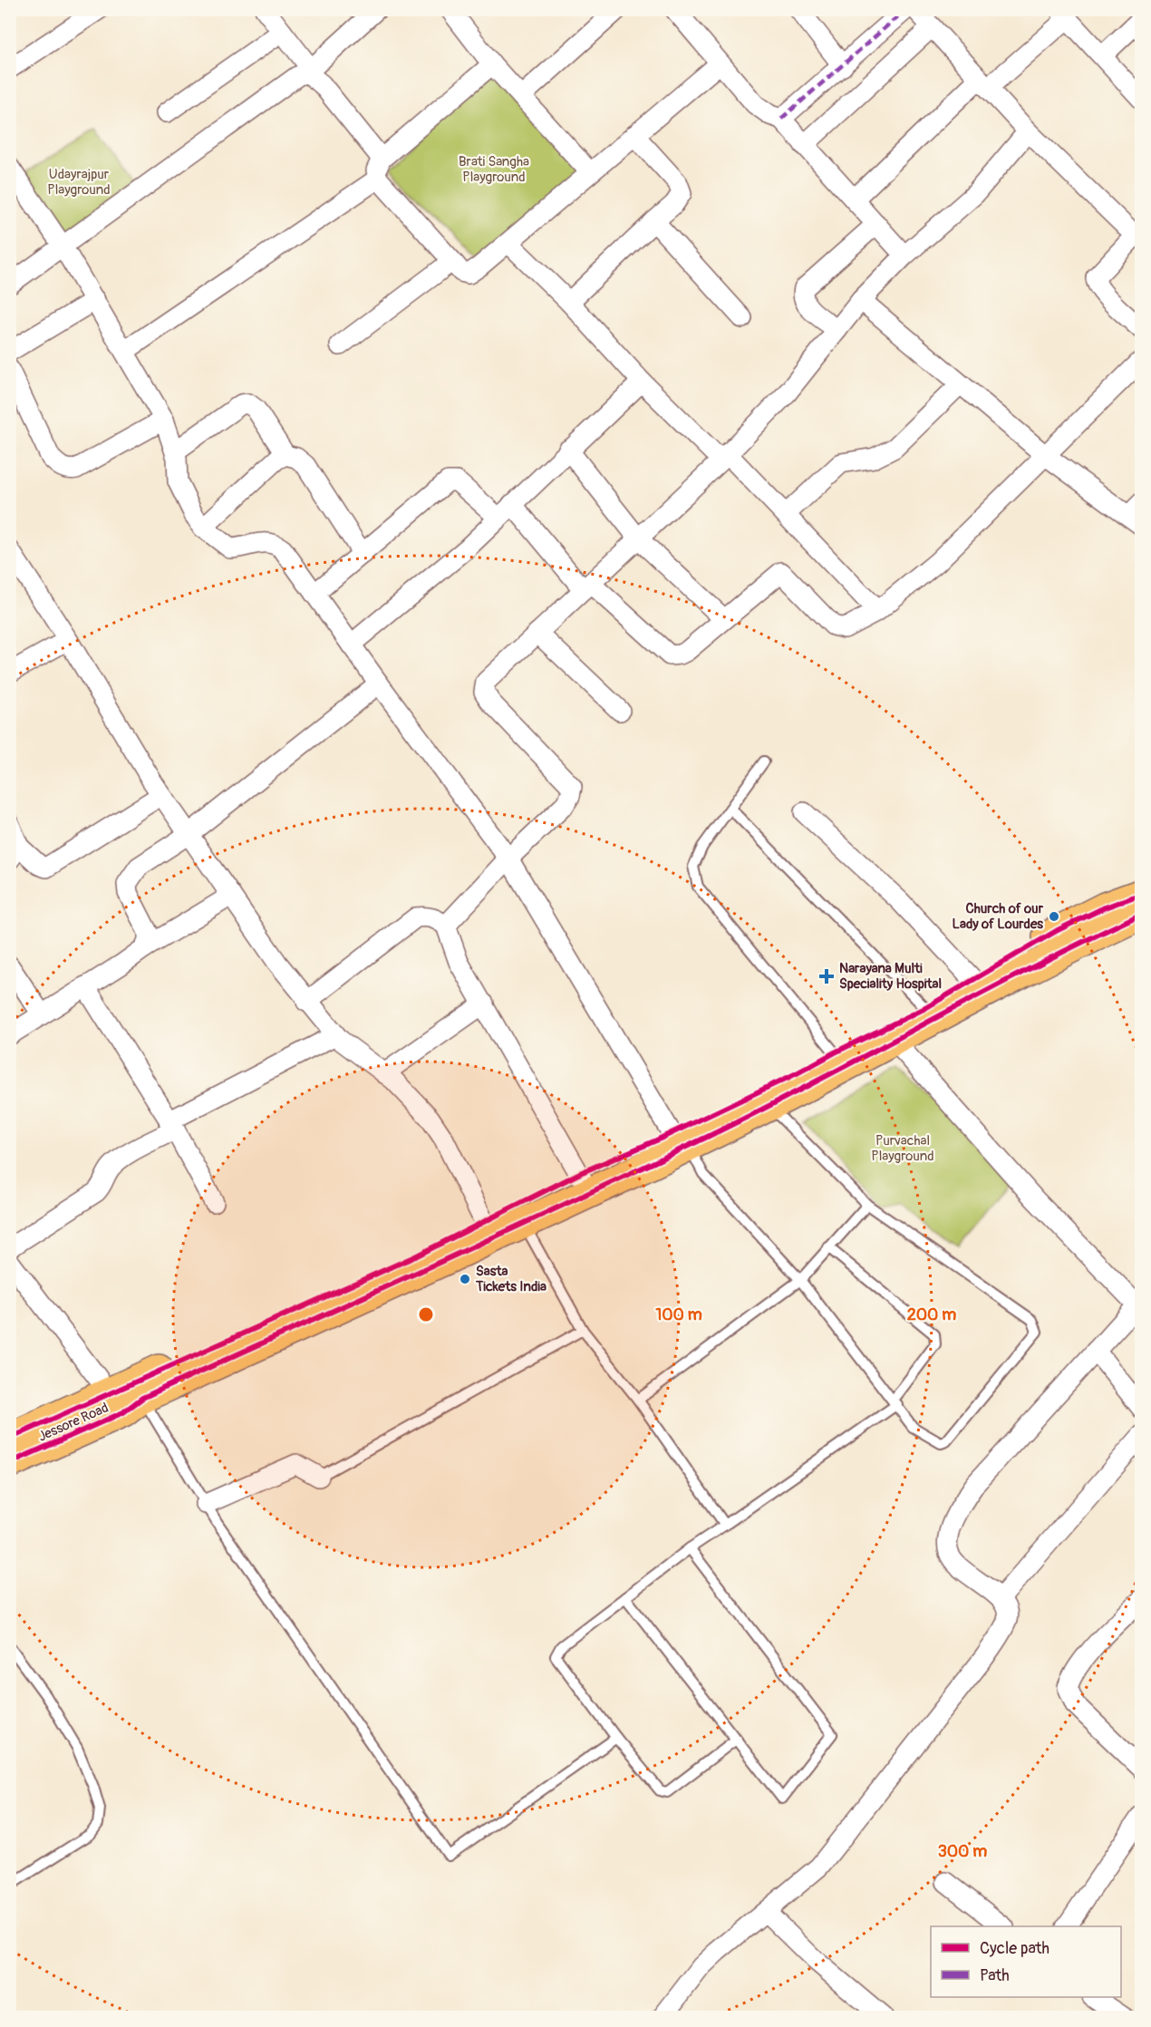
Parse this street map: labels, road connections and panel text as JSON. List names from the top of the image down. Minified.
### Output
{"streets":{"highway":["Jessore Road"]},"parks":["Brati Sangha Playground","Udayrajpur Playground","Purvachal Playground"],"places":{"other":["Church of our Lady of Lourdes","Sasta Tickets India"],"health":["Narayana Multi Speciality Hospital"]},"legend":["Cycle path","Path"],"rings":["100 m","200 m","300 m"]}
